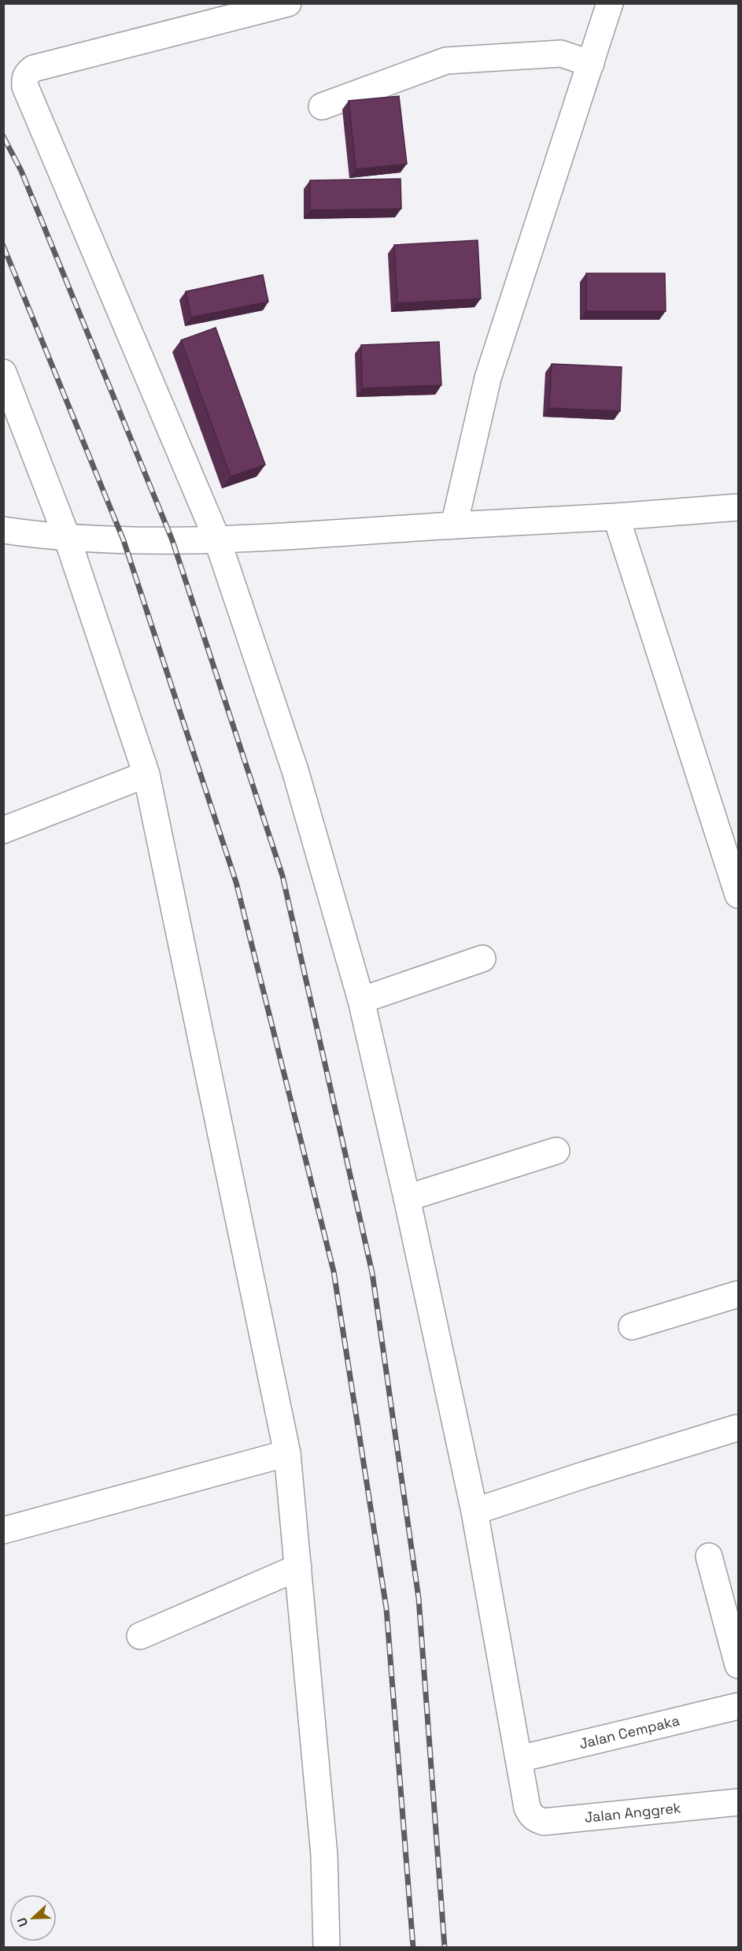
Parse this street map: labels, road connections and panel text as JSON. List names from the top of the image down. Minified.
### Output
{"streets":{"street":["Jalan Cempaka","Jalan Anggrek"]},"crossings":[["Jalan Cempaka","Jalan Anggrek"]],"north":"left"}
